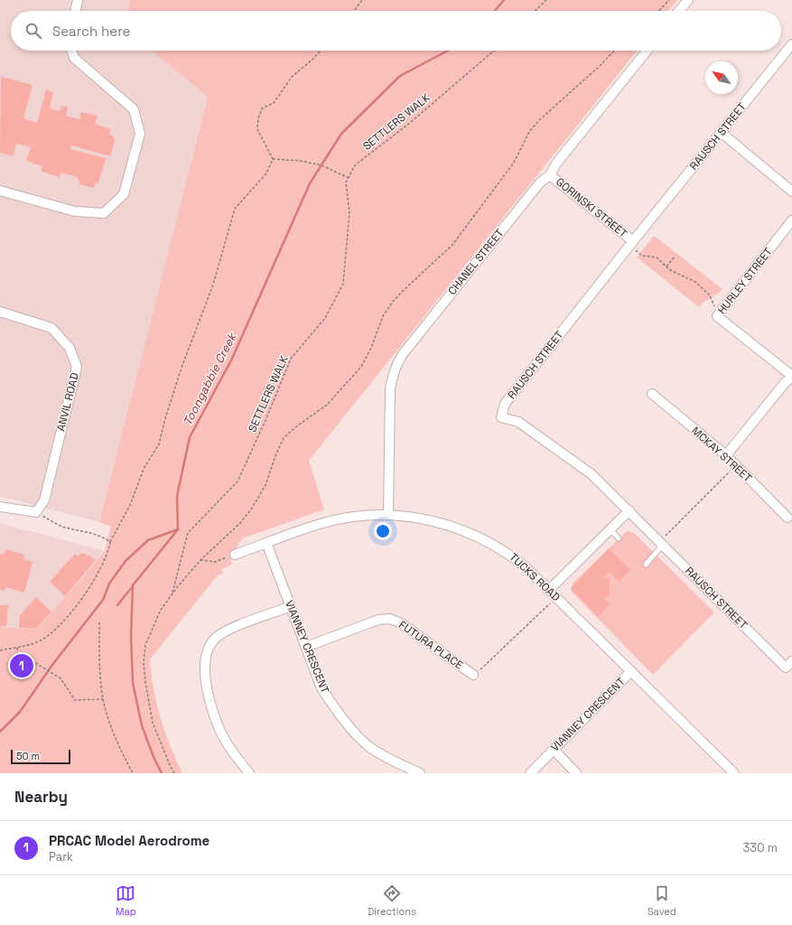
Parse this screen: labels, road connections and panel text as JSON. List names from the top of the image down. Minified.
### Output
{"streets":{"street":["RAUSCH STREET","GORINSKI STREET","CHANEL STREET","HURLEY STREET","ANVIL ROAD","MCKAY STREET","TUCKS ROAD","FUTURA PLACE","VIANNEY CRESCENT"],"path":["SETTLERS WALK"]},"crossings":[["RAUSCH STREET","GORINSKI STREET"],["GORINSKI STREET","CHANEL STREET"],["CHANEL STREET","TUCKS ROAD"],["TUCKS ROAD","VIANNEY CRESCENT"],["FUTURA PLACE","VIANNEY CRESCENT"]],"water":["Toongabbie Creek"],"scale_bar":"50 m","north":"top left","page":{"search":"Search here","pins":"1","scale":"50 m","heading":"Nearby","list":[{"mark":"1","name":"PRCAC Model Aerodrome","note":"Park","value":"330 m"}],"nav":["Map","Directions","Saved"]}}
